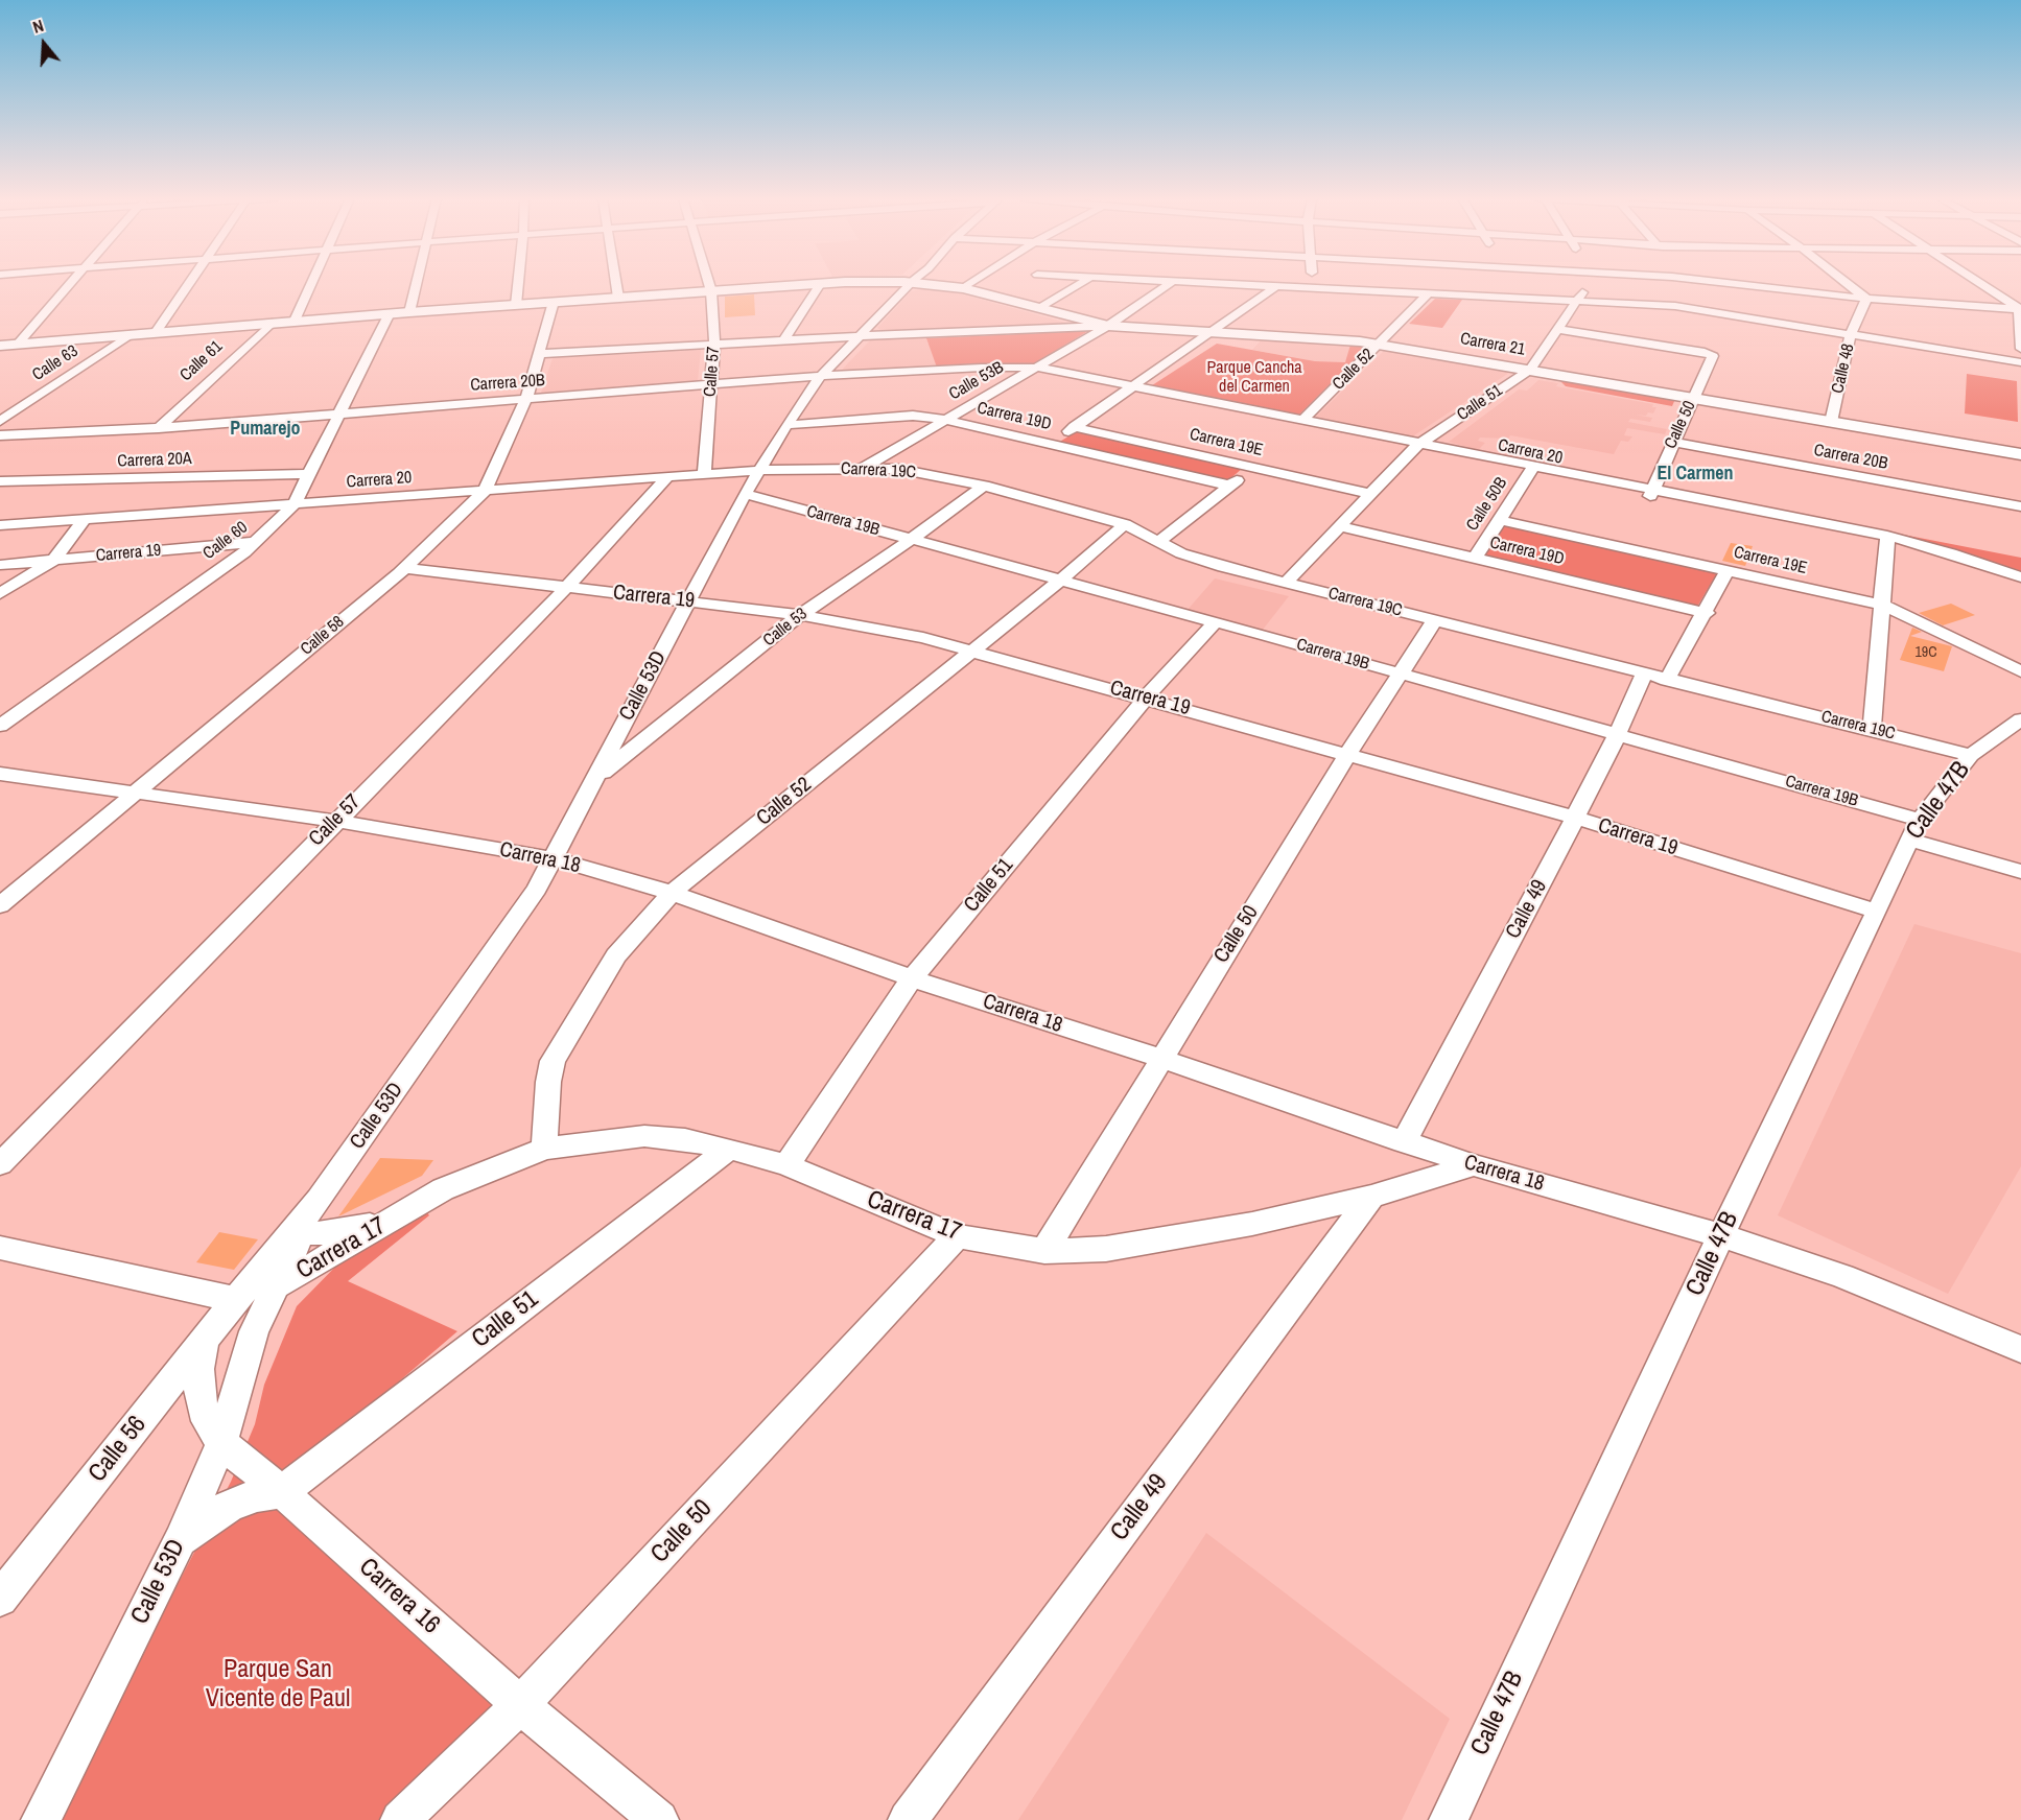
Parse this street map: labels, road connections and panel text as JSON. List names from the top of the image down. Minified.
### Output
{"streets":{"main road":["Carrera 21"],"street":["Calle 61","Calle 63","Calle 48","Calle 52","Calle 57","Calle 53B","Carrera 20B","Calle 51","Carrera 19D","Calle 50","Carrera 19E","Carrera 20","Carrera 20A","Carrera 19C","Calle 50B","Carrera 19B","Calle 60","Carrera 19","Calle 53","Calle 58","Calle 53D","Calle 47B","Carrera 18","Calle 49","Carrera 17","Calle 56","Carrera 16"]},"crossings":[["Carrera 21","Calle 48"],["Carrera 21","Calle 52"],["Carrera 21","Calle 57"],["Carrera 21","Calle 53B"],["Carrera 21","Calle 51"],["Carrera 21","Calle 50"],["Carrera 21","Calle 58"],["Carrera 21","Calle 53D"],["Calle 61","Carrera 20B"],["Calle 52","Carrera 20"],["Calle 52","Carrera 19C"],["Calle 52","Carrera 19B"],["Calle 52","Carrera 19"],["Calle 52","Carrera 18"],["Calle 52","Carrera 17"],["Calle 57","Carrera 20B"],["Calle 57","Carrera 20"],["Calle 57","Carrera 19"],["Calle 57","Carrera 18"],["Calle 53B","Carrera 20B"],["Calle 53B","Carrera 19D"],["Calle 53B","Carrera 20"],["Calle 53B","Carrera 19C"],["Carrera 20B","Calle 50"],["Carrera 20B","Carrera 20"],["Carrera 20B","Calle 60"],["Carrera 20B","Calle 58"],["Carrera 20B","Calle 53D"],["Calle 51","Carrera 19D"],["Calle 51","Calle 50"],["Calle 51","Carrera 19E"],["Calle 51","Carrera 20"],["Calle 51","Carrera 19C"],["Calle 51","Carrera 19B"],["Calle 51","Carrera 19"],["Calle 51","Carrera 18"],["Calle 51","Carrera 17"],["Calle 51","Carrera 16"],["Carrera 19D","Calle 50B"],["Carrera 19D","Calle 53D"],["Calle 50","Carrera 20"],["Calle 50","Carrera 19C"],["Calle 50","Carrera 19B"],["Calle 50","Carrera 19"],["Calle 50","Carrera 18"],["Calle 50","Carrera 17"],["Calle 50","Carrera 16"],["Carrera 19E","Calle 50B"],["Carrera 20","Carrera 19C"],["Carrera 20","Calle 50B"],["Carrera 20","Calle 60"],["Carrera 20","Calle 58"],["Carrera 20","Calle 53D"],["Carrera 20A","Calle 60"],["Carrera 19C","Calle 53"],["Carrera 19C","Calle 53D"],["Carrera 19C","Calle 47B"],["Carrera 19C","Calle 49"],["Carrera 19B","Calle 53"],["Carrera 19B","Calle 53D"],["Carrera 19B","Calle 47B"],["Carrera 19B","Calle 49"],["Calle 60","Carrera 19"],["Carrera 19","Calle 53"],["Carrera 19","Calle 58"],["Carrera 19","Calle 53D"],["Carrera 19","Calle 47B"],["Carrera 19","Calle 49"],["Calle 53","Calle 53D"],["Calle 58","Carrera 18"],["Calle 53D","Carrera 18"],["Calle 53D","Carrera 17"],["Calle 53D","Calle 56"],["Calle 53D","Carrera 16"],["Calle 47B","Carrera 18"],["Carrera 18","Calle 49"],["Carrera 18","Carrera 17"],["Calle 49","Carrera 17"],["Calle 56","Carrera 16"]],"districts":["Pumarejo","El Carmen"],"parks":["Parque Cancha del Carmen","Parque San Vicente de Paul"],"house_numbers":["19C"],"north":"top"}
